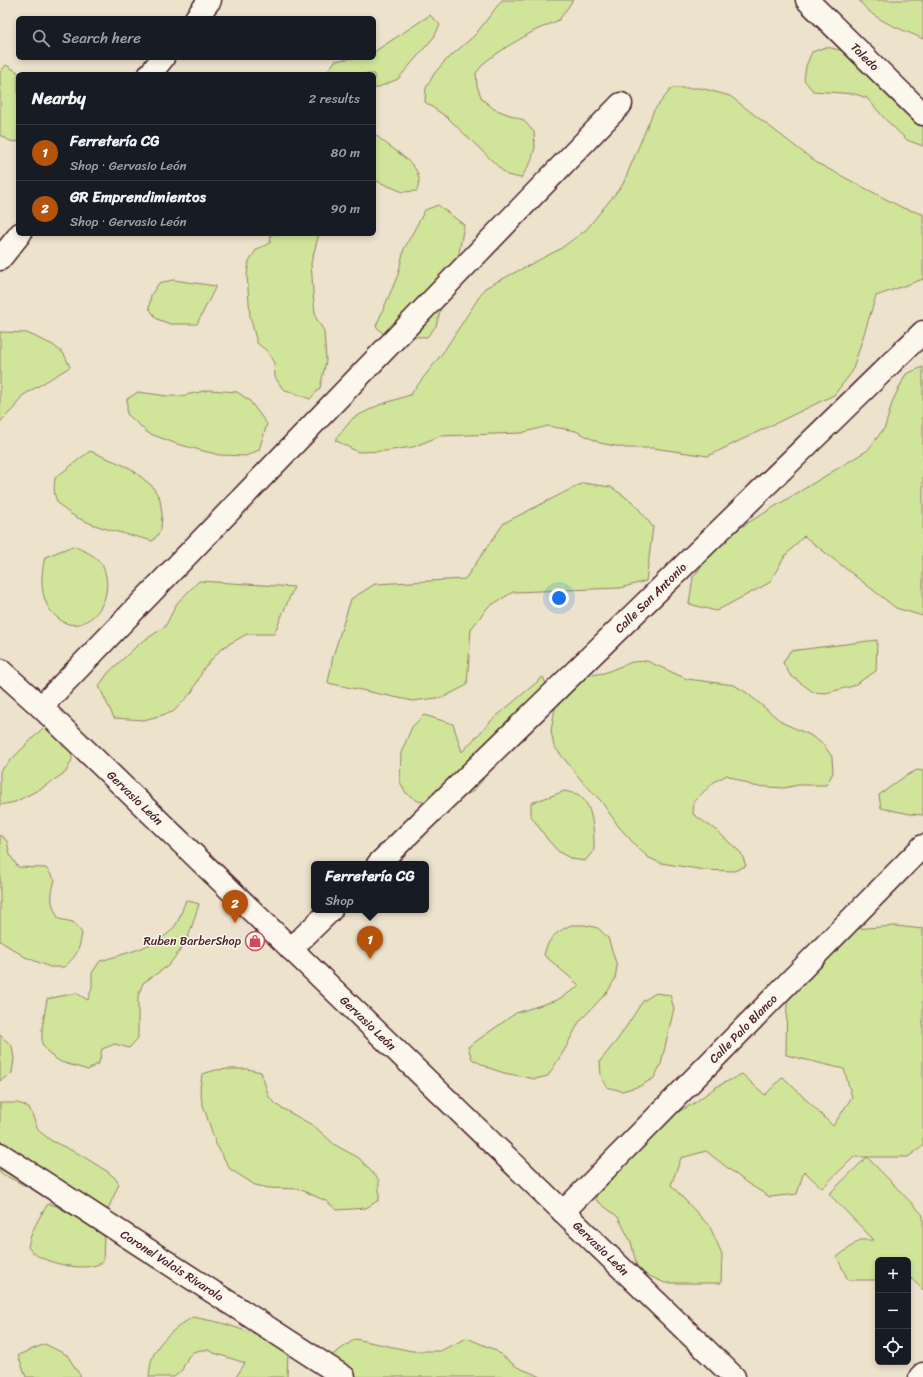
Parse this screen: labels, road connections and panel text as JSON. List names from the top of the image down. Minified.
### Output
{"streets":{"street":["Toledo","Calle San Antonio","Gervasio León","Calle Palo Blanco","Coronel Valois Rivarola"]},"crossings":[["Gervasio León","Calle Palo Blanco"]],"places":{"shop":["Ruben BarberShop"]},"page":{"search":"Search here","heading":["Nearby","2 results"],"list":[{"mark":"1","name":"Ferretería CG","note":"Shop · Gervasio León","value":"80 m"},{"mark":"2","name":"GR Emprendimientos","note":"Shop · Gervasio León","value":"90 m"}],"popup":["Ferretería CG","Shop"],"pins":["2","1"],"map_buttons":["+","−"]}}
